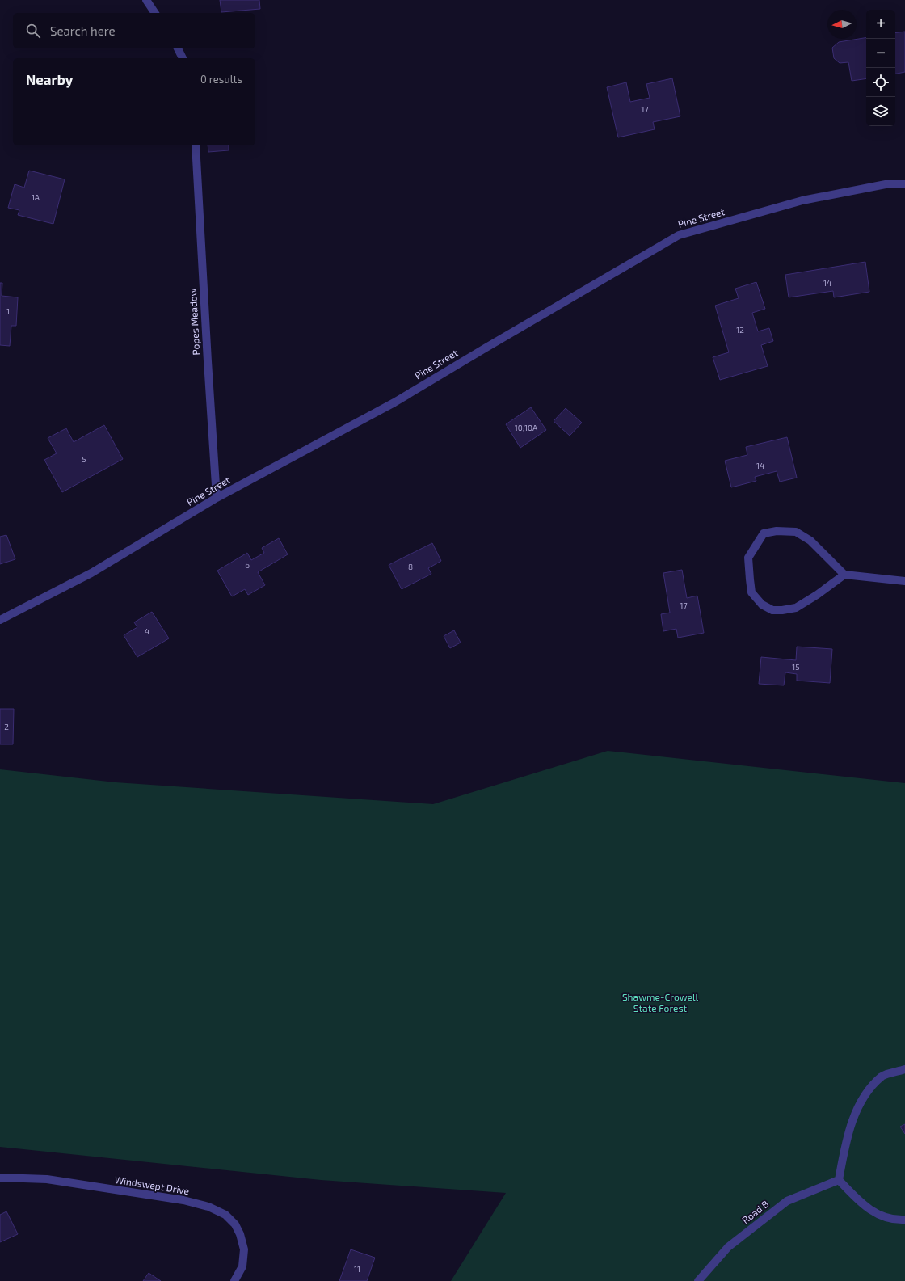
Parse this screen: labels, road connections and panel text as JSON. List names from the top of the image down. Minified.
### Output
{"streets":{"street":["Pine Street","Popes Meadow","Windswept Drive","Road B"]},"crossings":[["Pine Street","Popes Meadow"]],"parks":["Shawme-Crowell State Forest"],"house_numbers":["17","1A","14","1","12","10;10A","5","14","6","8","17","4","15","2","11"],"north":"left","page":{"map_buttons":["+","−"],"search":"Search here","heading":["Nearby","0 results"]}}
